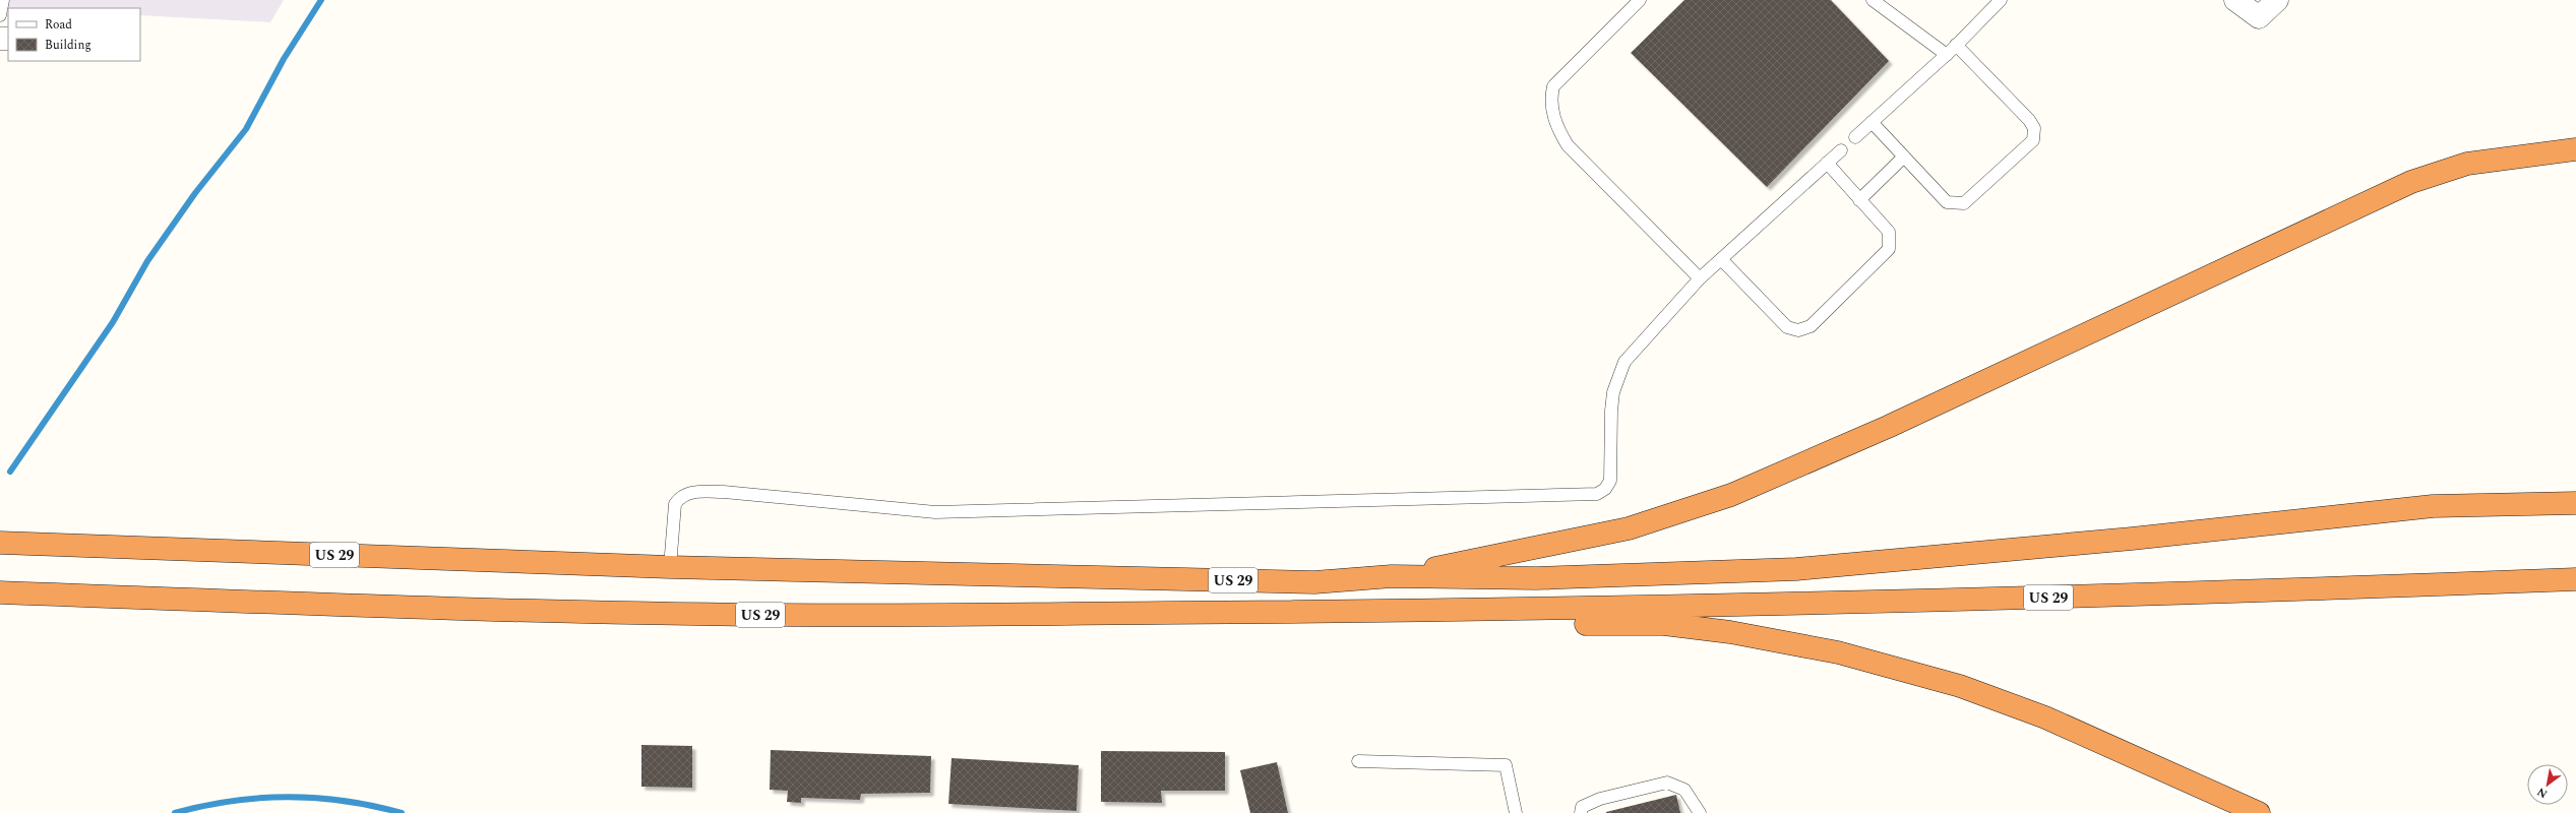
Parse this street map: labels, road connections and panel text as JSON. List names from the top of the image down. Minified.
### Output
{"streets":{"highway":["US 29"]},"legend":["Road","Building"],"north":"bottom left"}
